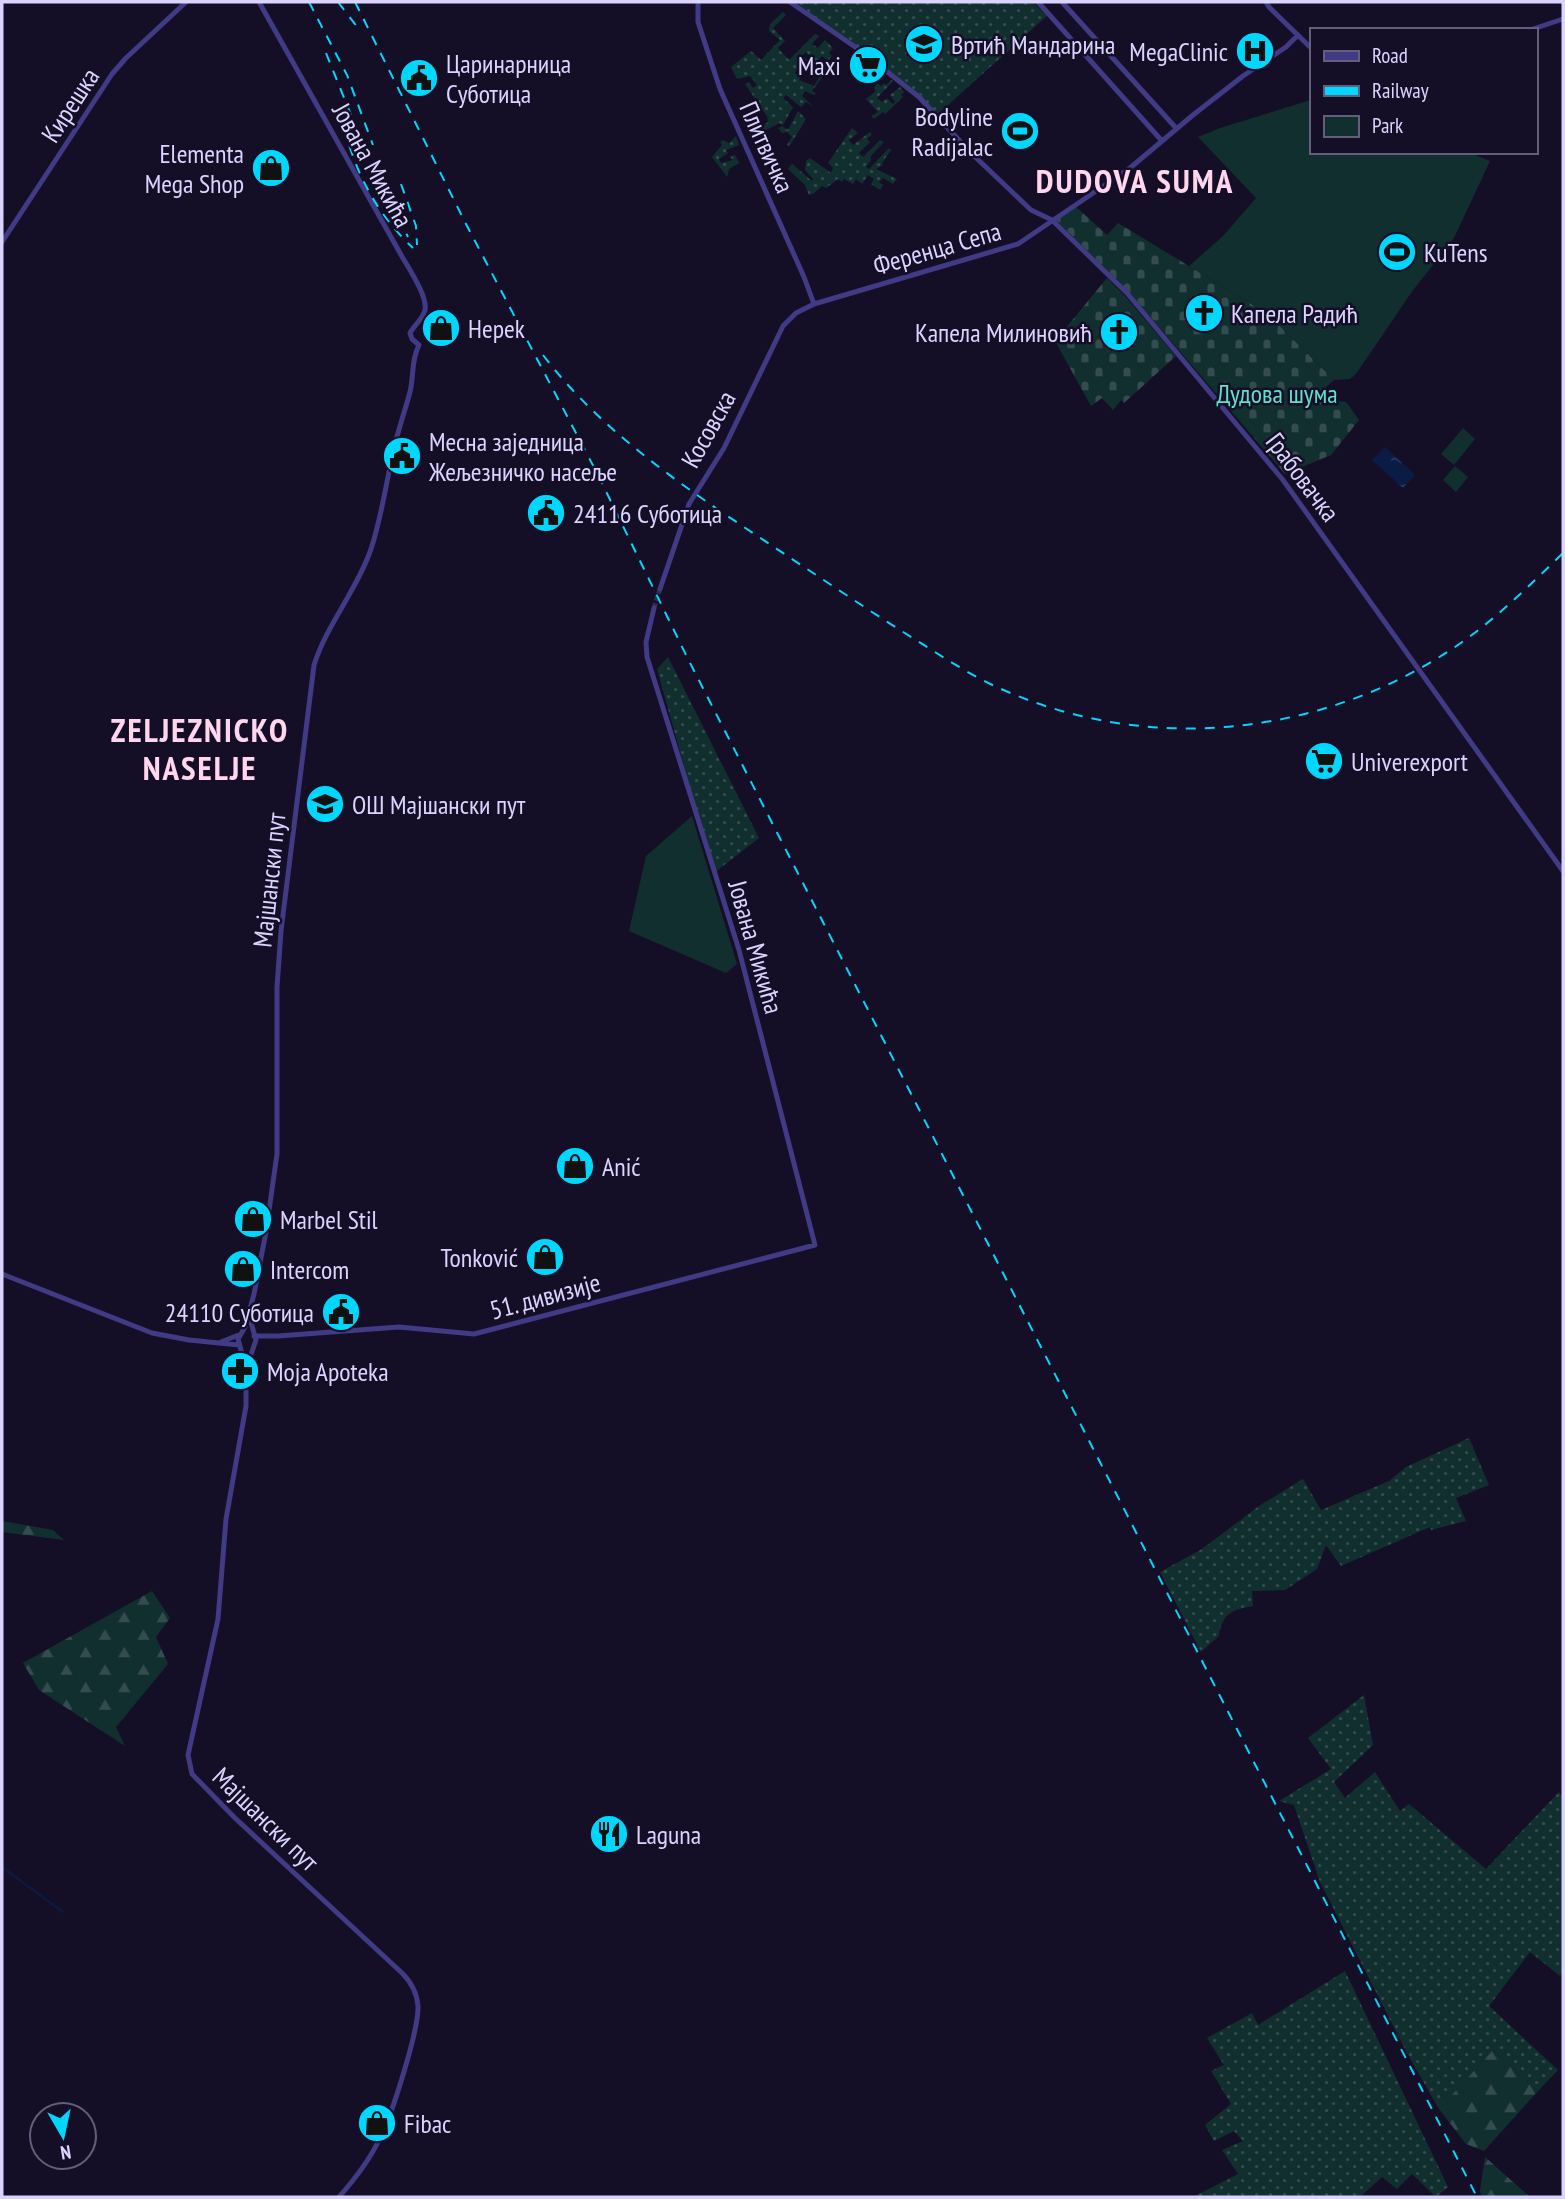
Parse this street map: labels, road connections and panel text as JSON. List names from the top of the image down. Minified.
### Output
{"streets":{"street":["Кирешка","Плитвичка","Јована Микића","Ференца Сепа","Косовска","Грабовачка","Мајшански пут","51. дивизије"]},"crossings":[["Плитвичка","Ференца Сепа"],["Плитвичка","Косовска"],["Јована Микића","Мајшански пут"],["Јована Микића","51. дивизије"],["Ференца Сепа","Косовска"],["Ференца Сепа","Грабовачка"],["Мајшански пут","51. дивизије"]],"districts":["DUDOVA SUMA","ZELJEZNICKO NASELJE"],"parks":["Дудова шума"],"places":{"school or university":["Вртић Мандарина","ОШ Мајшански пут"],"hospital":["MegaClinic"],"supermarket":["Maxi","Univerexport"],"public building":["Царинарница Суботица","Месна заједница Жељезничко насеље","24116 Суботица","24110 Суботица"],"sports":["Bodyline Radijalac","KuTens"],"shop":["Elementa Mega Shop","Hepek","Anić","Marbel Stil","Tonković","Intercom","Fibac"],"church":["Капела Радић","Капела Милиновић"],"pharmacy":["Moja Apoteka"],"restaurant":["Laguna"]},"legend":["Road","Railway","Park"],"north":"bottom"}
